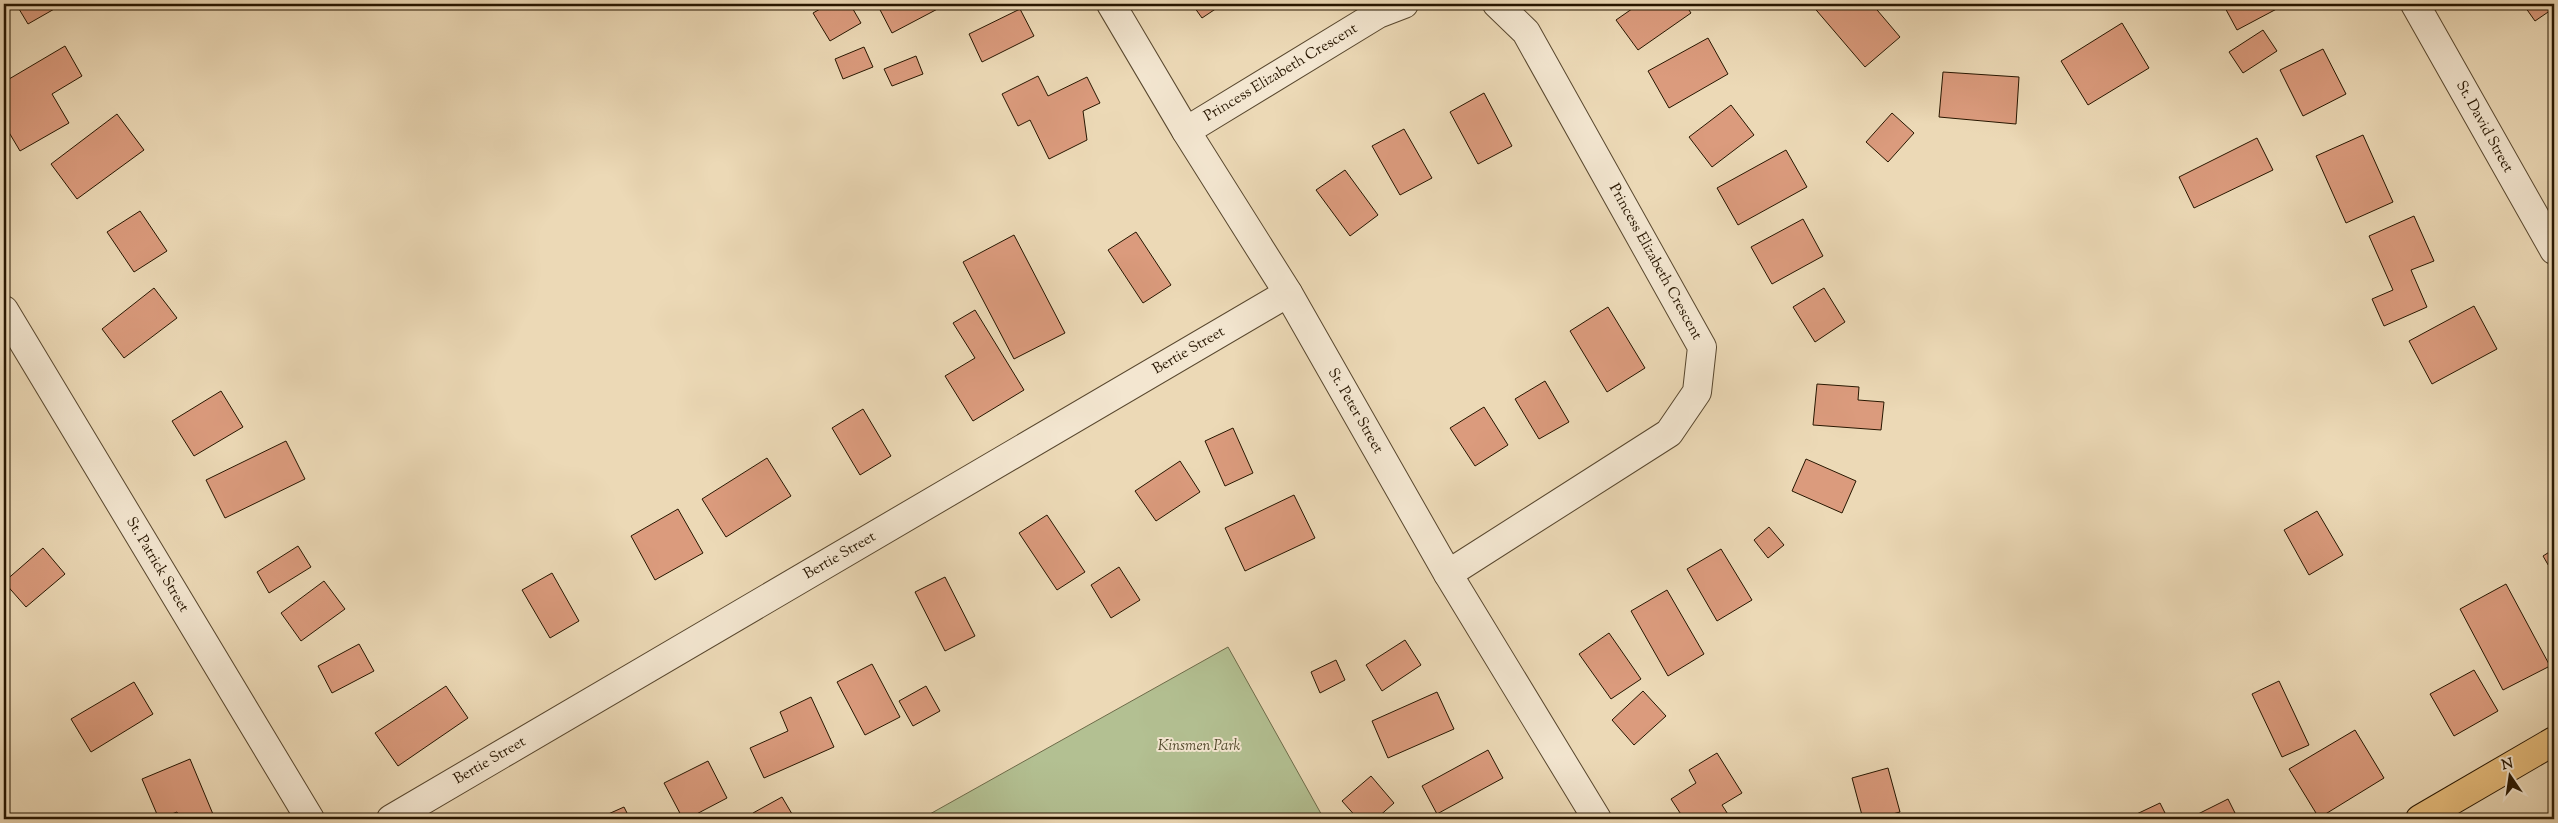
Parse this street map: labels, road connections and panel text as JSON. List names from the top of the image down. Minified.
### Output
{"streets":{"street":["Princess Elizabeth Crescent","St. David Street","Bertie Street","St. Peter Street","St. Patrick Street"]},"crossings":[["Princess Elizabeth Crescent","St. Peter Street"],["Bertie Street","St. Peter Street"]],"parks":["Kinsmen Park"],"north":"top"}
